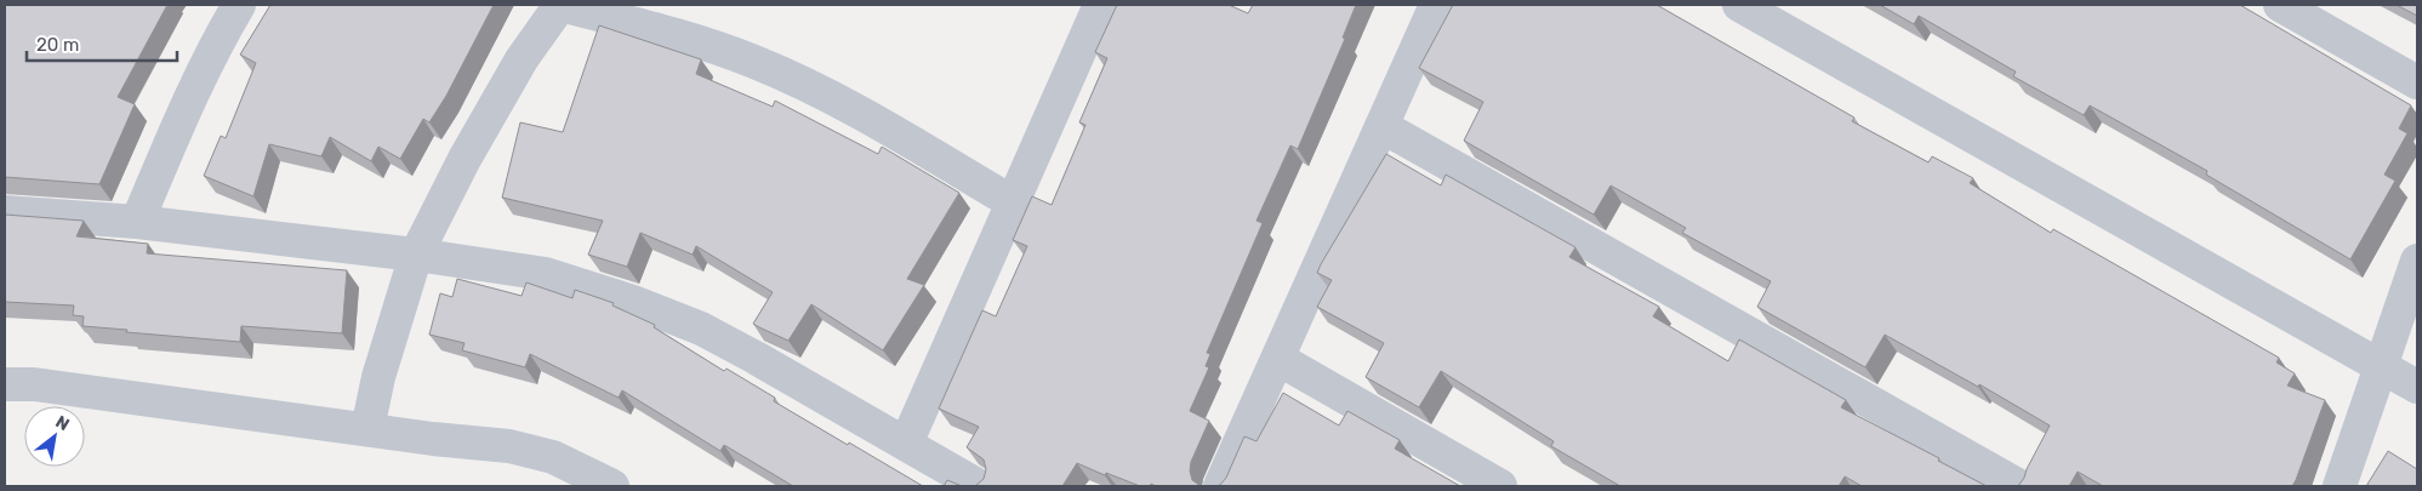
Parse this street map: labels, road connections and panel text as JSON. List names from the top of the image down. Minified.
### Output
{"scale_bar":"20 m","north":"top right"}
